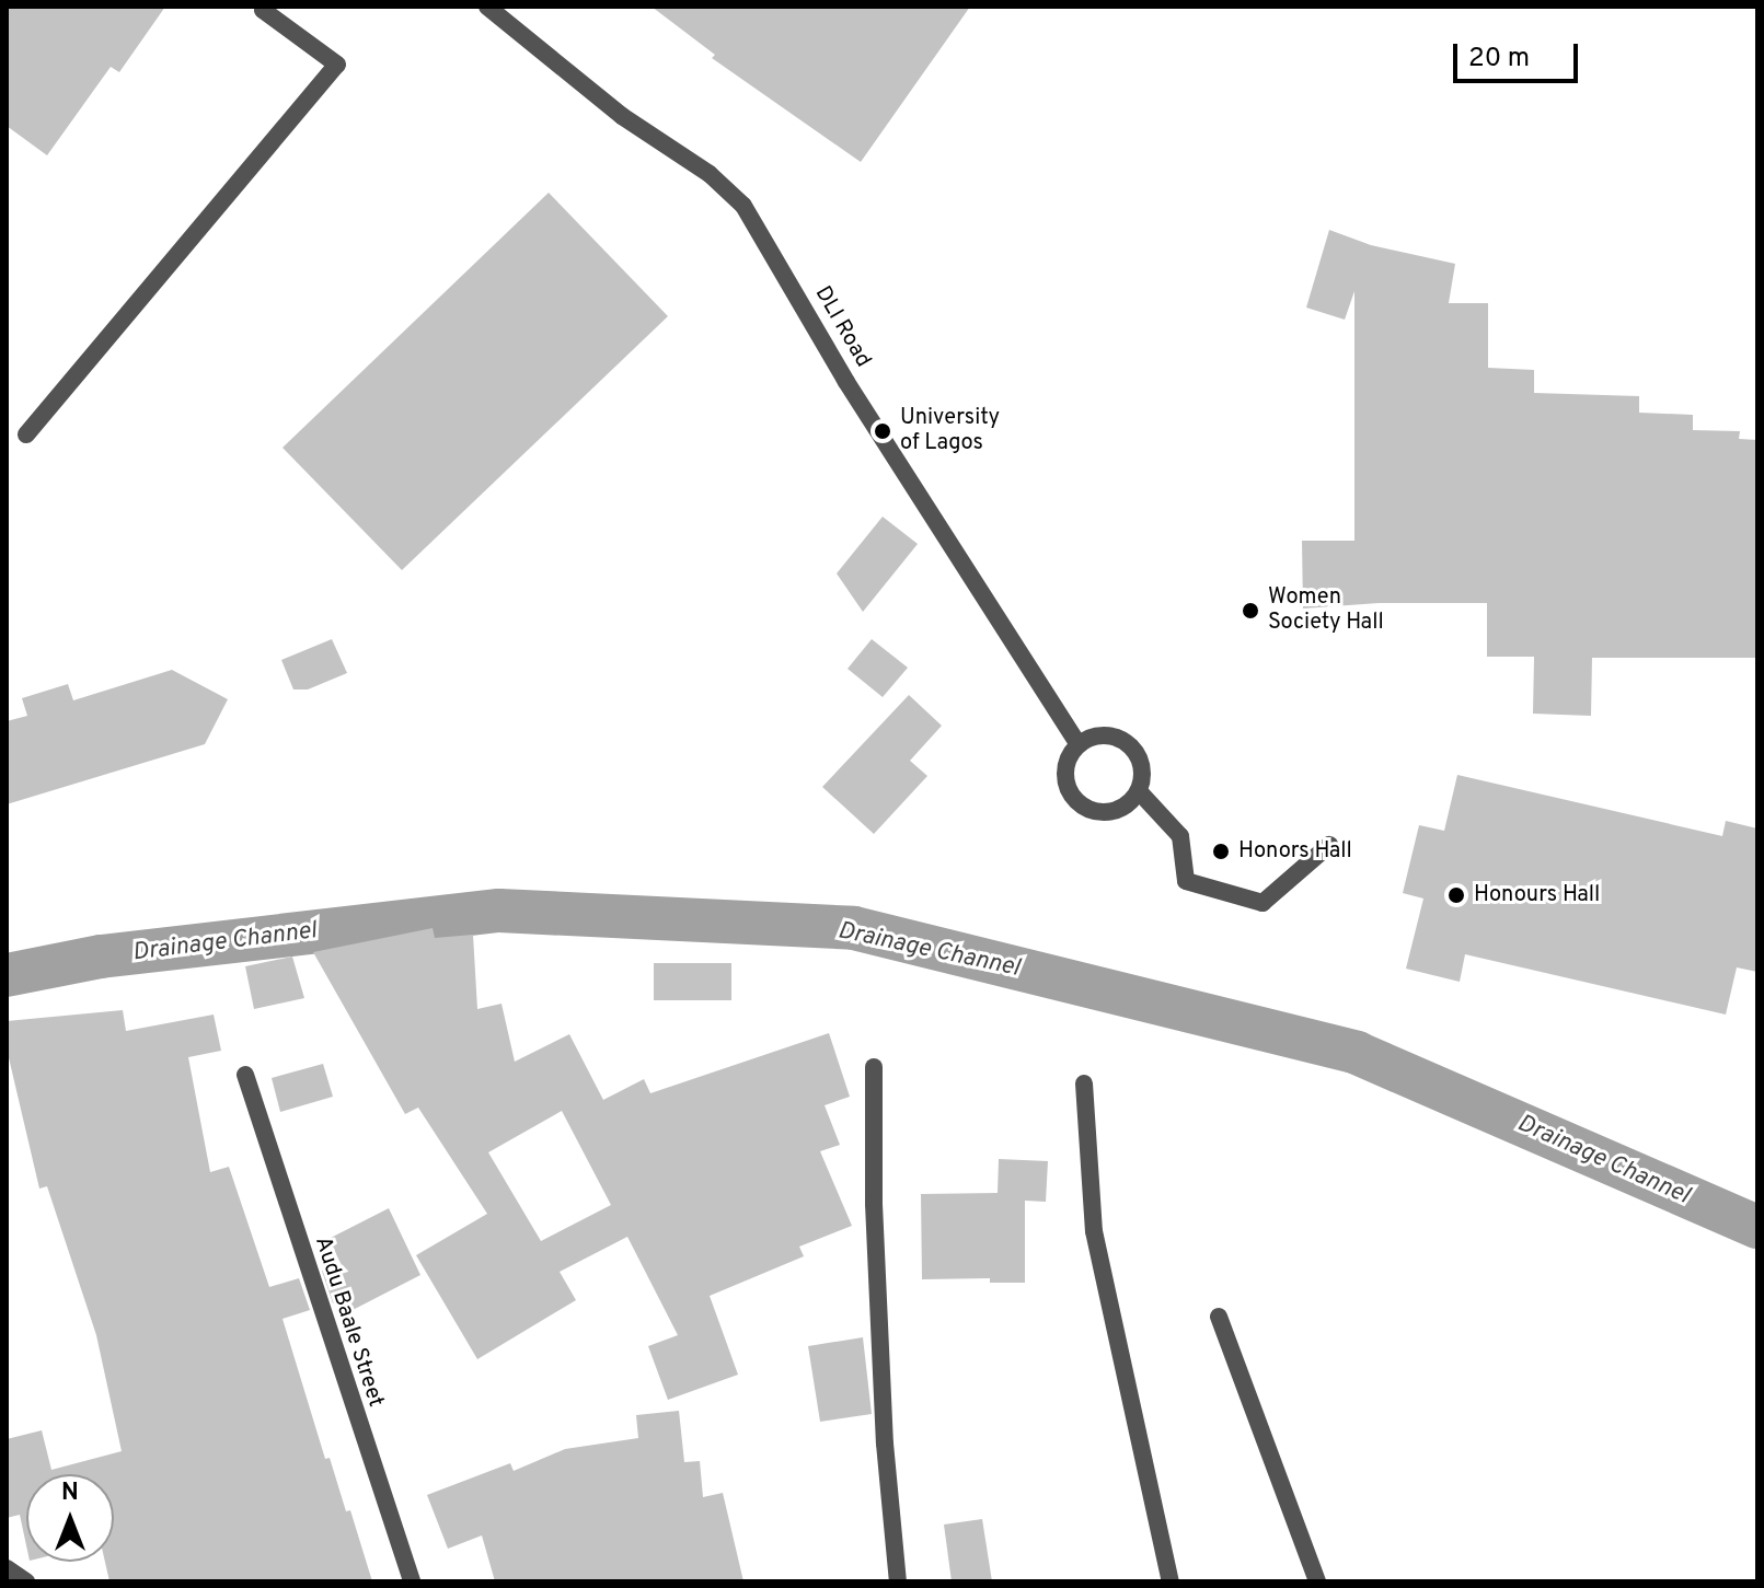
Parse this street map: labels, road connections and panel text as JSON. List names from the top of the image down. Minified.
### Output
{"streets":{"street":["DLI Road","Audu Baale Street"]},"water":["Drainage Channel"],"places":["University of Lagos","Women Society Hall","Honors Hall","Honours Hall"],"scale_bar":"20 m","north":"top"}
